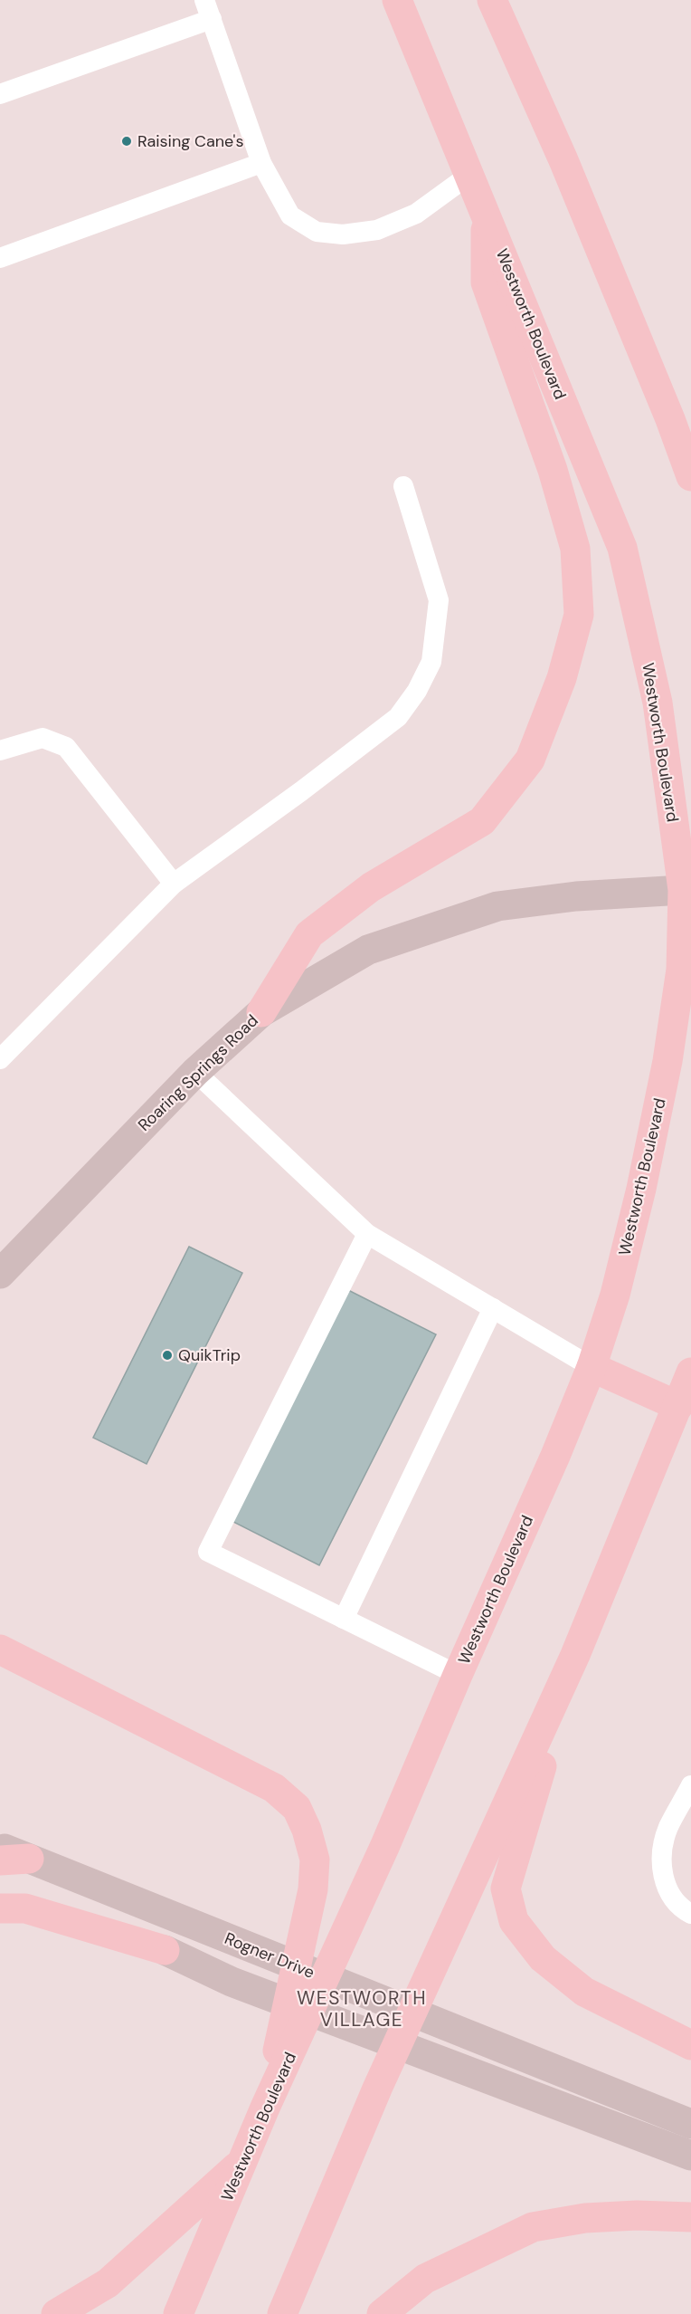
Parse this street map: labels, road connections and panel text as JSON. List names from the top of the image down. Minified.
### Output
{"streets":{"main road":["Westworth Boulevard"],"street":["Roaring Springs Road","Rogner Drive"]},"crossings":[["Westworth Boulevard","Roaring Springs Road"]],"districts":["WESTWORTH VILLAGE"],"places":["Raising Cane's","QuikTrip"]}
